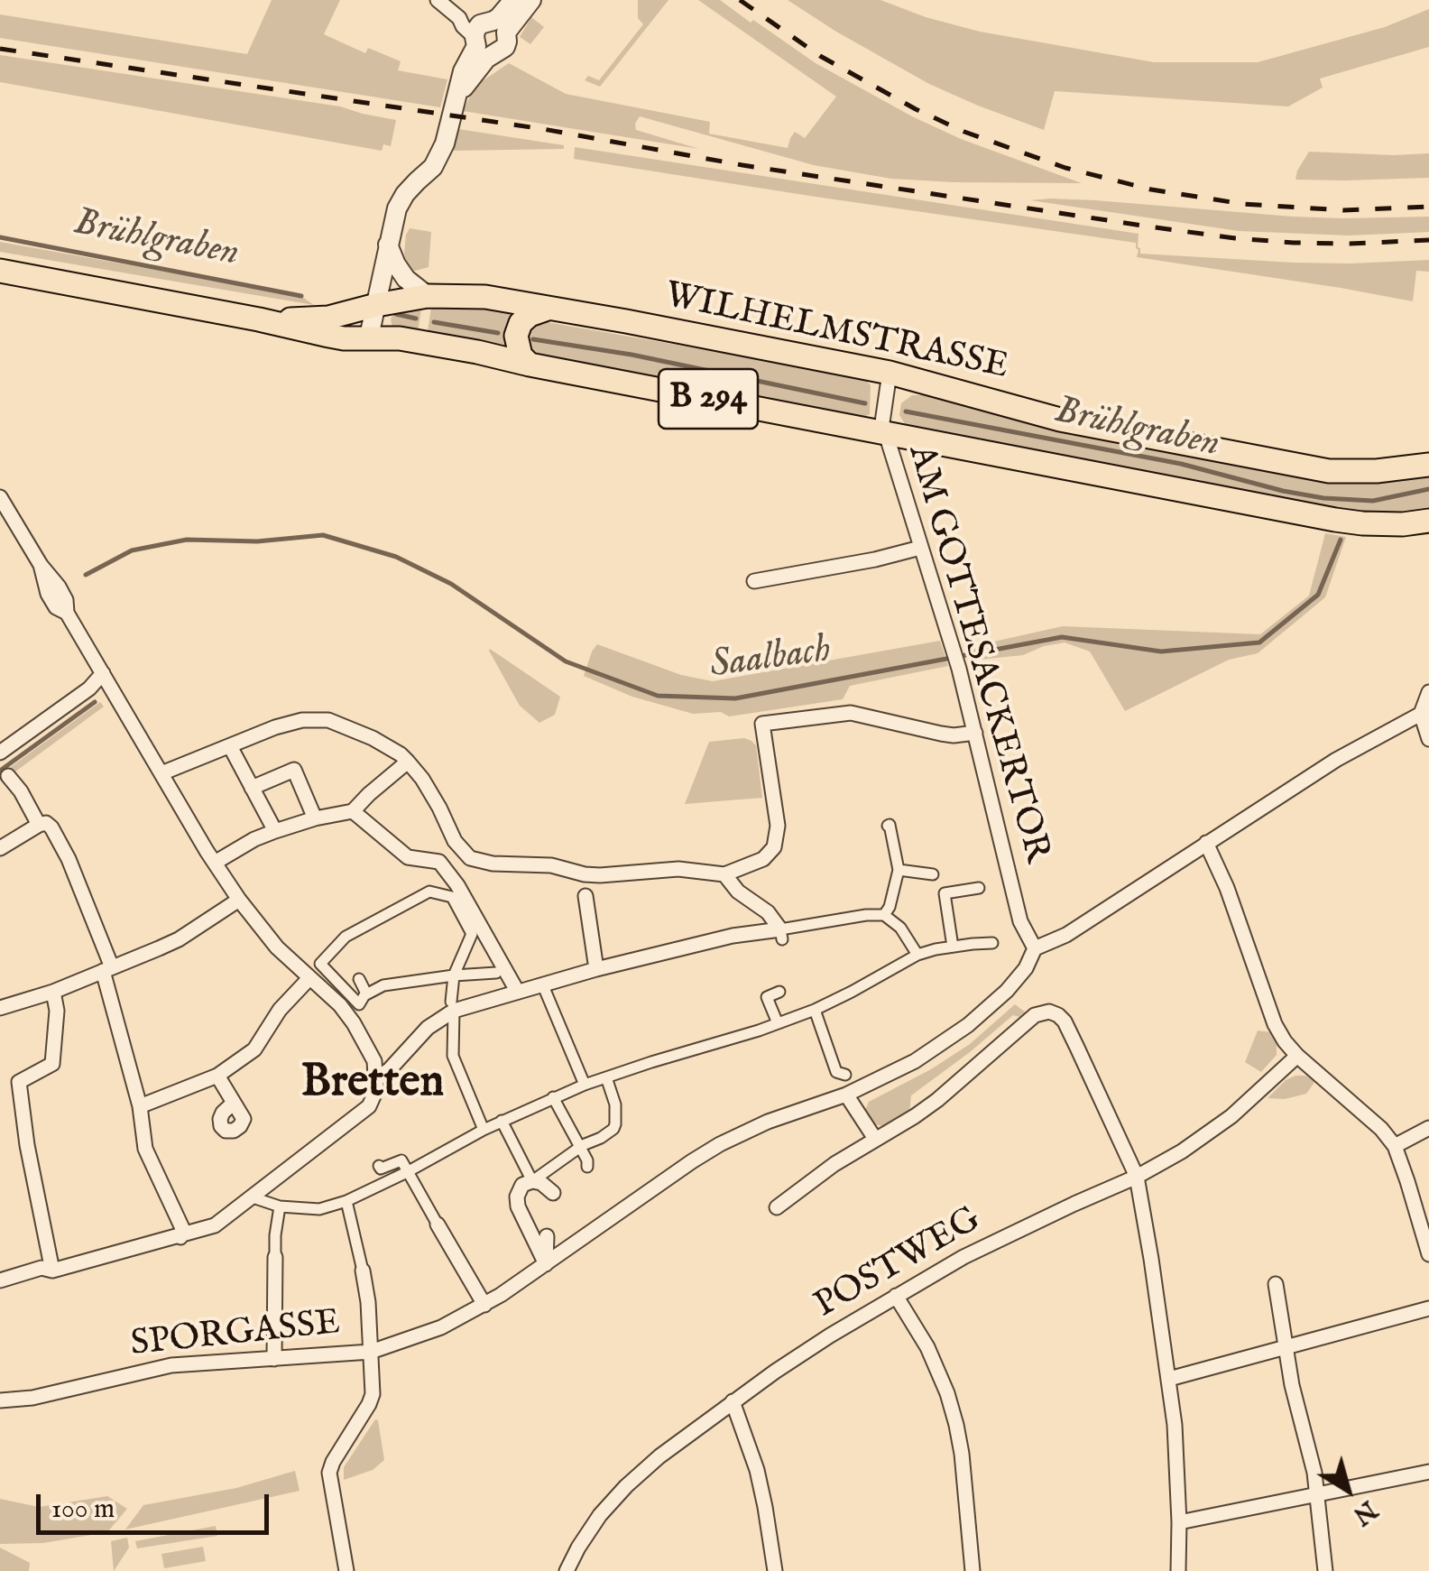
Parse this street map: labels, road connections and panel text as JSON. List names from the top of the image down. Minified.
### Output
{"streets":{"main road":["WILHELMSTRASSE","B 294"],"street":["AM GOTTESACKERTOR","POSTWEG","SPORGASSE"]},"crossings":[["WILHELMSTRASSE","AM GOTTESACKERTOR"],["AM GOTTESACKERTOR","SPORGASSE"]],"districts":["Bretten"],"water":["Brühlgraben","Saalbach"],"scale_bar":"100 m","north":"bottom right"}
